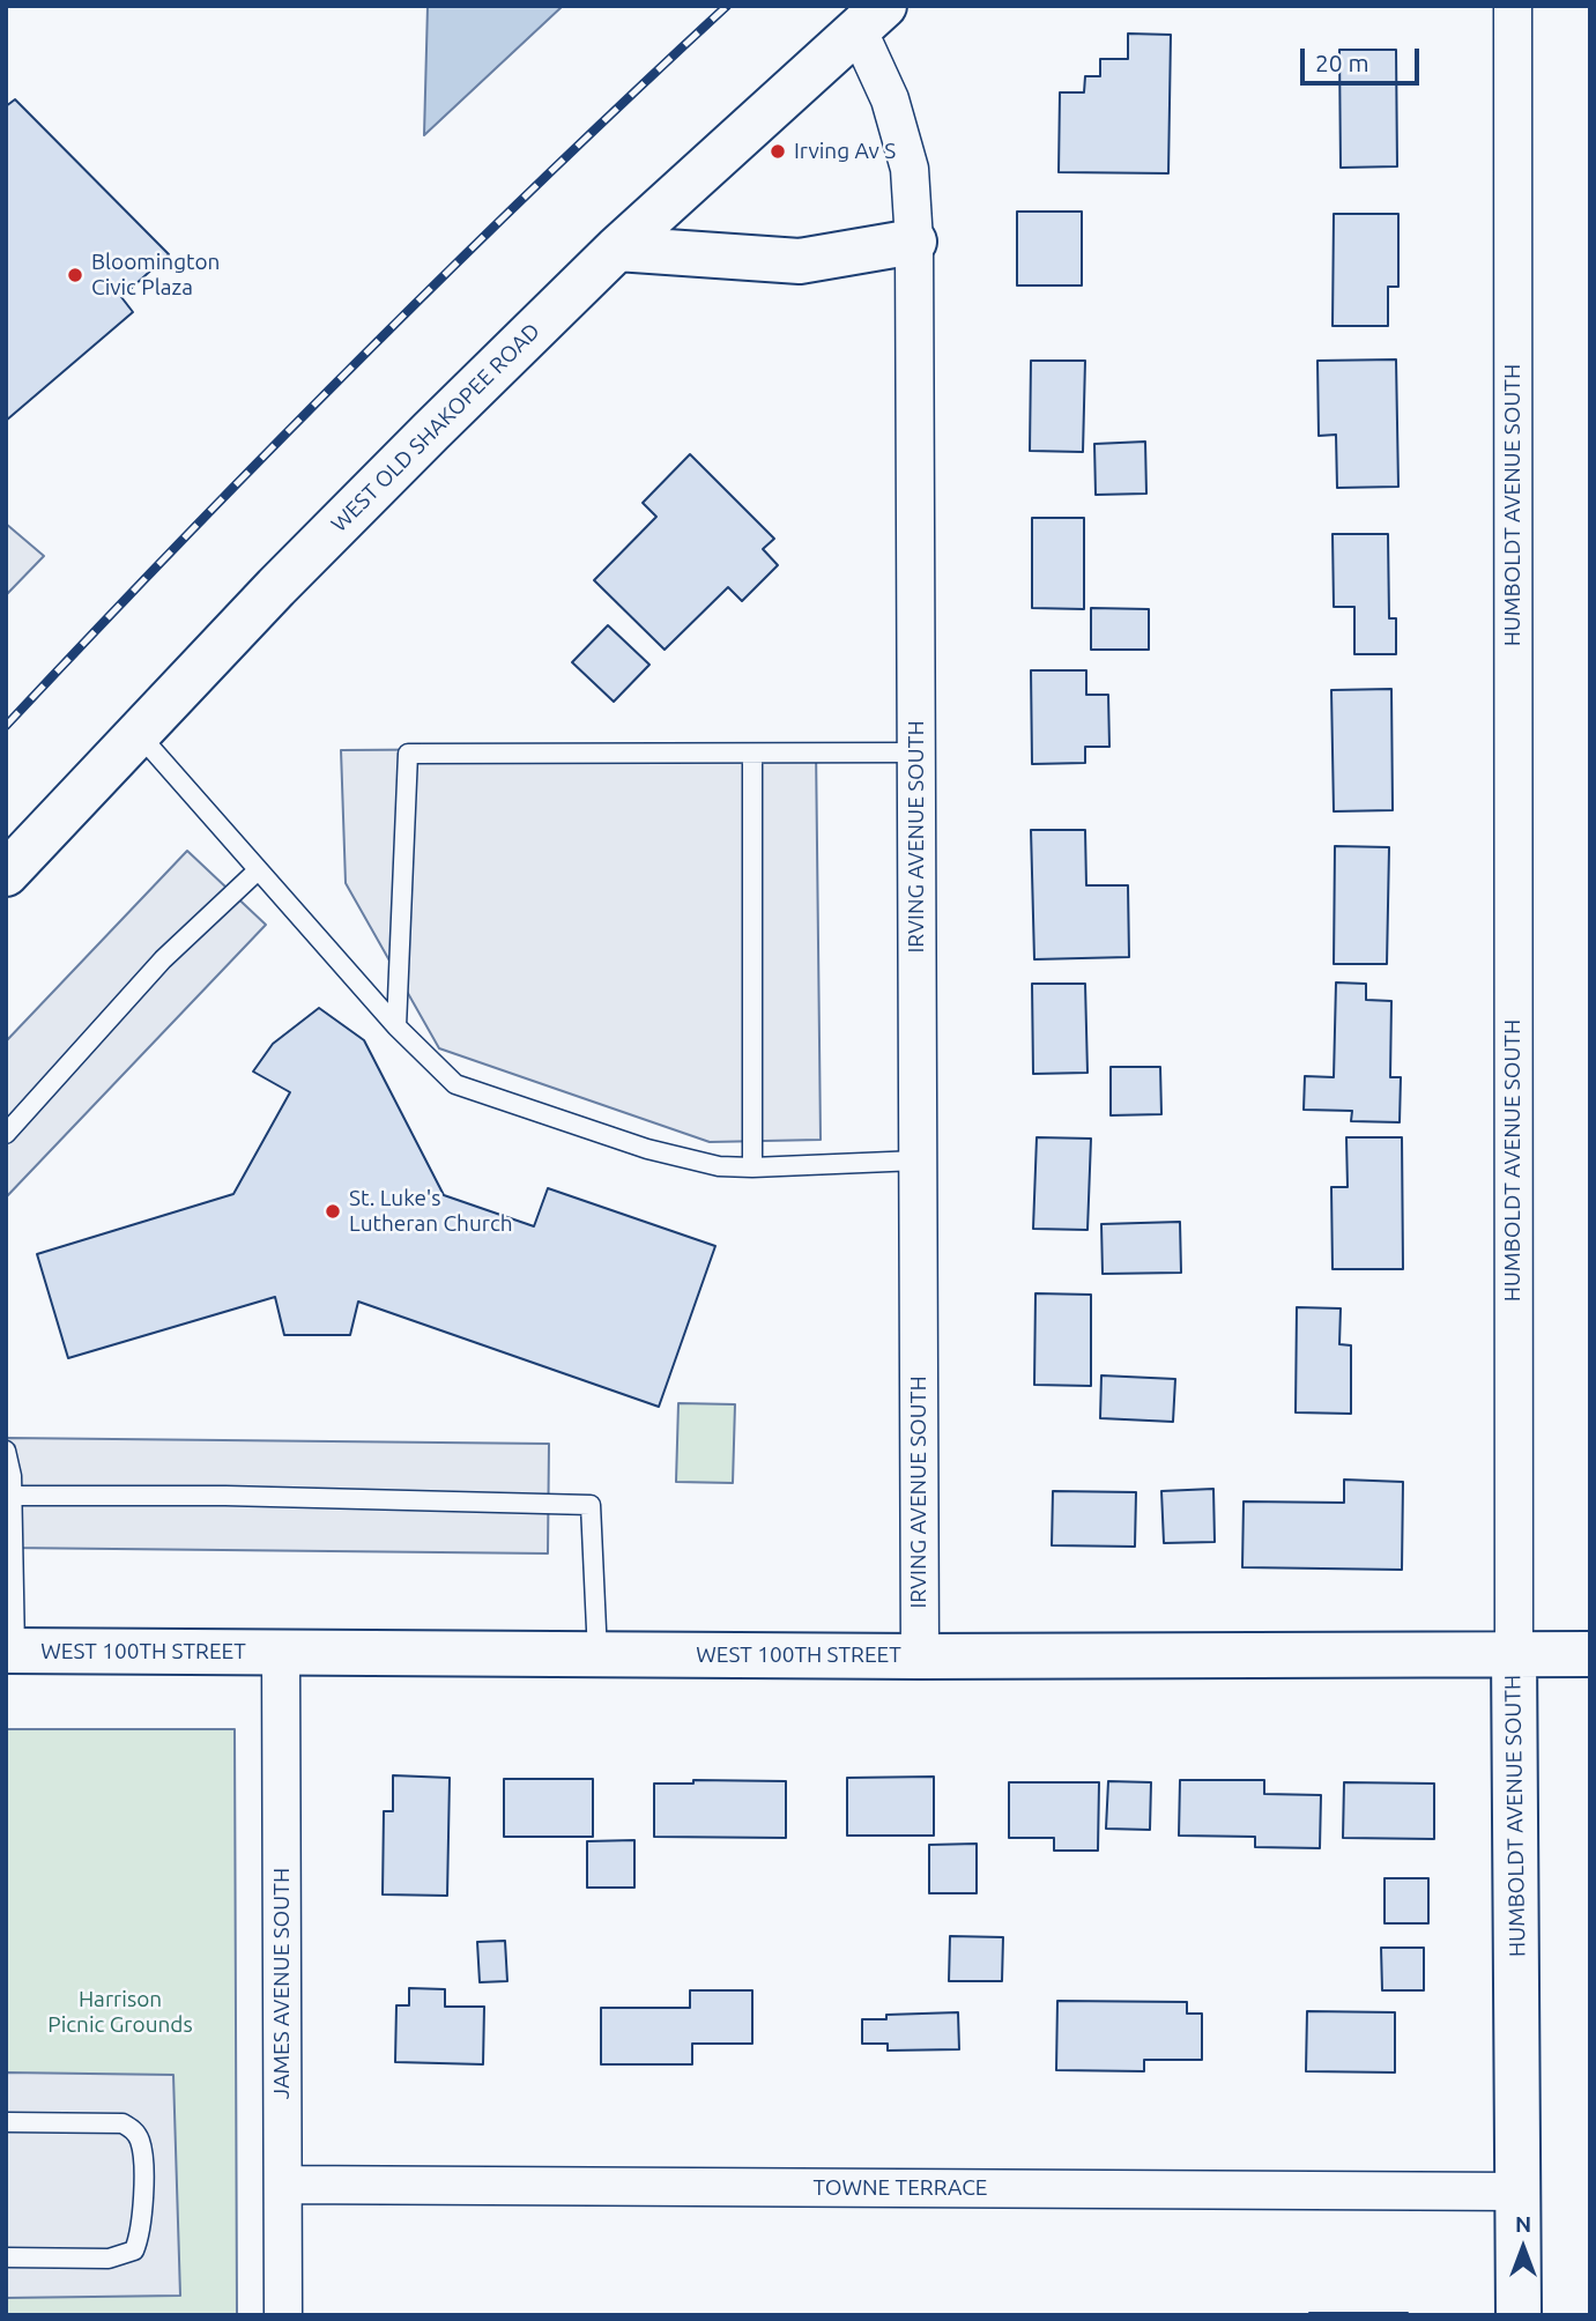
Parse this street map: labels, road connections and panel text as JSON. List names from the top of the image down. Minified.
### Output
{"streets":{"street":["WEST OLD SHAKOPEE ROAD","HUMBOLDT AVENUE SOUTH","IRVING AVENUE SOUTH","WEST 100TH STREET","JAMES AVENUE SOUTH","TOWNE TERRACE"]},"crossings":[["WEST OLD SHAKOPEE ROAD","IRVING AVENUE SOUTH"],["HUMBOLDT AVENUE SOUTH","WEST 100TH STREET"],["HUMBOLDT AVENUE SOUTH","TOWNE TERRACE"],["IRVING AVENUE SOUTH","WEST 100TH STREET"],["WEST 100TH STREET","JAMES AVENUE SOUTH"],["JAMES AVENUE SOUTH","TOWNE TERRACE"]],"parks":["Harrison Picnic Grounds"],"places":["Irving Av S","Bloomington Civic Plaza","St. Luke's Lutheran Church"],"scale_bar":"20 m","north":"top"}
